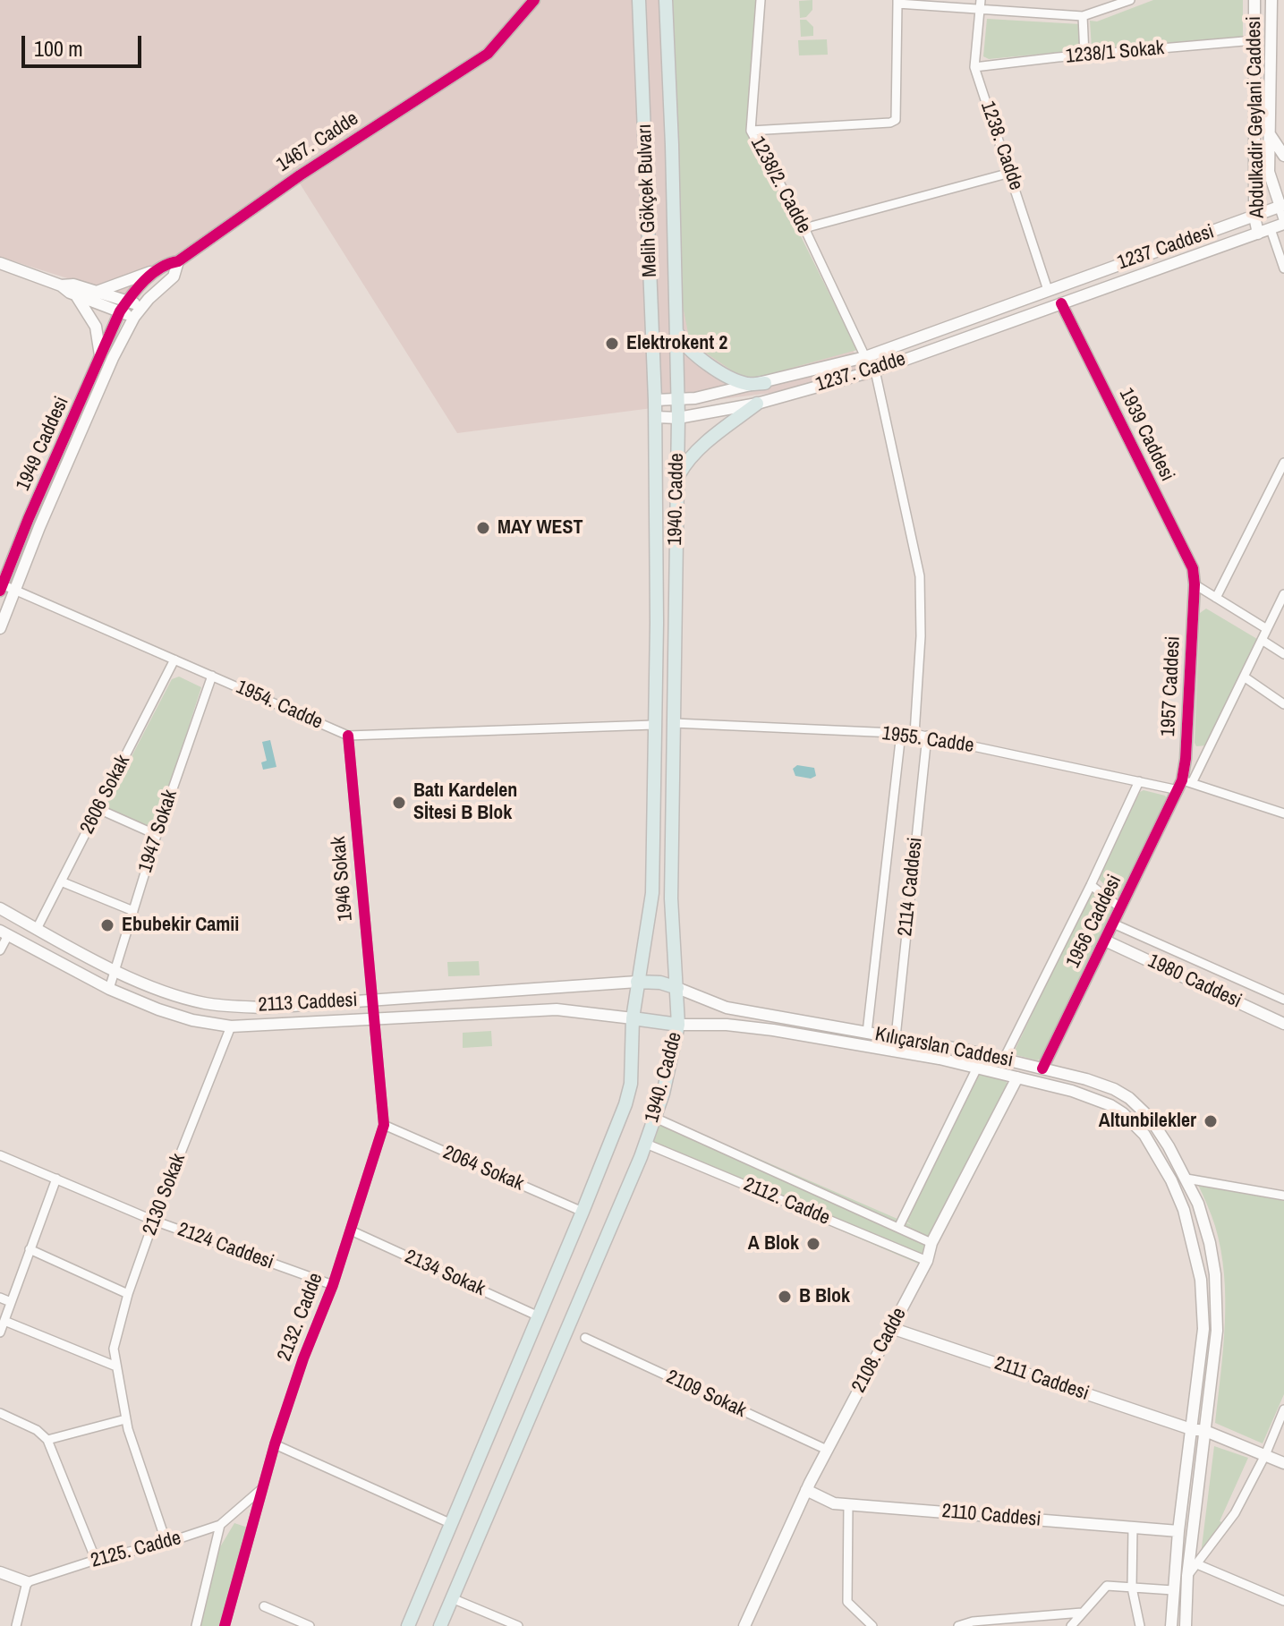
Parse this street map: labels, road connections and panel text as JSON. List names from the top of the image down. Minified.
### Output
{"streets":{"main road":["Melih Gökçek Bulvarı","1940. Cadde"],"street":["1238/1 Sokak","Abdulkadir Geylani Caddesi","1467. Cadde","1238. Cadde","1238/2. Cadde","1237 Caddesi","1237. Cadde","1939 Caddesi","1949 Caddesi","1957 Caddesi","1954. Cadde","1955. Cadde","2606 Sokak","1947 Sokak","1946 Sokak","2114 Caddesi","1956 Caddesi","1980 Caddesi","2113 Caddesi","Kılıçarslan Caddesi","2064 Sokak","2130 Sokak","2112. Cadde","2124 Caddesi","2134 Sokak","2132. Cadde","2108. Cadde","2111 Caddesi","2109 Sokak","2110 Caddesi","2125. Cadde"]},"crossings":[["1238/1 Sokak","Abdulkadir Geylani Caddesi"],["1238/1 Sokak","1238. Cadde"],["Abdulkadir Geylani Caddesi","1237 Caddesi"],["1467. Cadde","1949 Caddesi"],["1238. Cadde","1237 Caddesi"],["1238. Cadde","1237. Cadde"],["1238/2. Cadde","1237. Cadde"],["Melih Gökçek Bulvarı","1237. Cadde"],["Melih Gökçek Bulvarı","1940. Cadde"],["1237 Caddesi","1237. Cadde"],["1237 Caddesi","1939 Caddesi"],["1237. Cadde","1939 Caddesi"],["1237. Cadde","1940. Cadde"],["1939 Caddesi","1957 Caddesi"],["1949 Caddesi","1954. Cadde"],["1940. Cadde","1954. Cadde"],["1940. Cadde","1955. Cadde"],["1940. Cadde","2113 Caddesi"],["1940. Cadde","Kılıçarslan Caddesi"],["1940. Cadde","2064 Sokak"],["1940. Cadde","2112. Cadde"],["1940. Cadde","2134 Sokak"],["1957 Caddesi","1955. Cadde"],["1957 Caddesi","1956 Caddesi"],["1954. Cadde","2606 Sokak"],["1954. Cadde","1947 Sokak"],["1954. Cadde","1946 Sokak"],["1955. Cadde","2114 Caddesi"],["1955. Cadde","1956 Caddesi"],["2606 Sokak","2113 Caddesi"],["1947 Sokak","2113 Caddesi"],["1946 Sokak","2113 Caddesi"],["1946 Sokak","2132. Cadde"],["2114 Caddesi","Kılıçarslan Caddesi"],["1956 Caddesi","1980 Caddesi"],["1956 Caddesi","Kılıçarslan Caddesi"],["2113 Caddesi","2130 Sokak"],["2113 Caddesi","2132. Cadde"],["Kılıçarslan Caddesi","2108. Cadde"],["Kılıçarslan Caddesi","2111 Caddesi"],["Kılıçarslan Caddesi","2110 Caddesi"],["2064 Sokak","2132. Cadde"],["2130 Sokak","2124 Caddesi"],["2130 Sokak","2125. Cadde"],["2112. Cadde","2108. Cadde"],["2124 Caddesi","2132. Cadde"],["2134 Sokak","2132. Cadde"],["2132. Cadde","2125. Cadde"],["2108. Cadde","2111 Caddesi"],["2108. Cadde","2109 Sokak"],["2108. Cadde","2110 Caddesi"]],"places":["Elektrokent 2","MAY WEST","Batı Kardelen Sİtesi B Blok","Ebubekir Camii","Altunbilekler","A Blok","B Blok"],"scale_bar":"100 m"}
